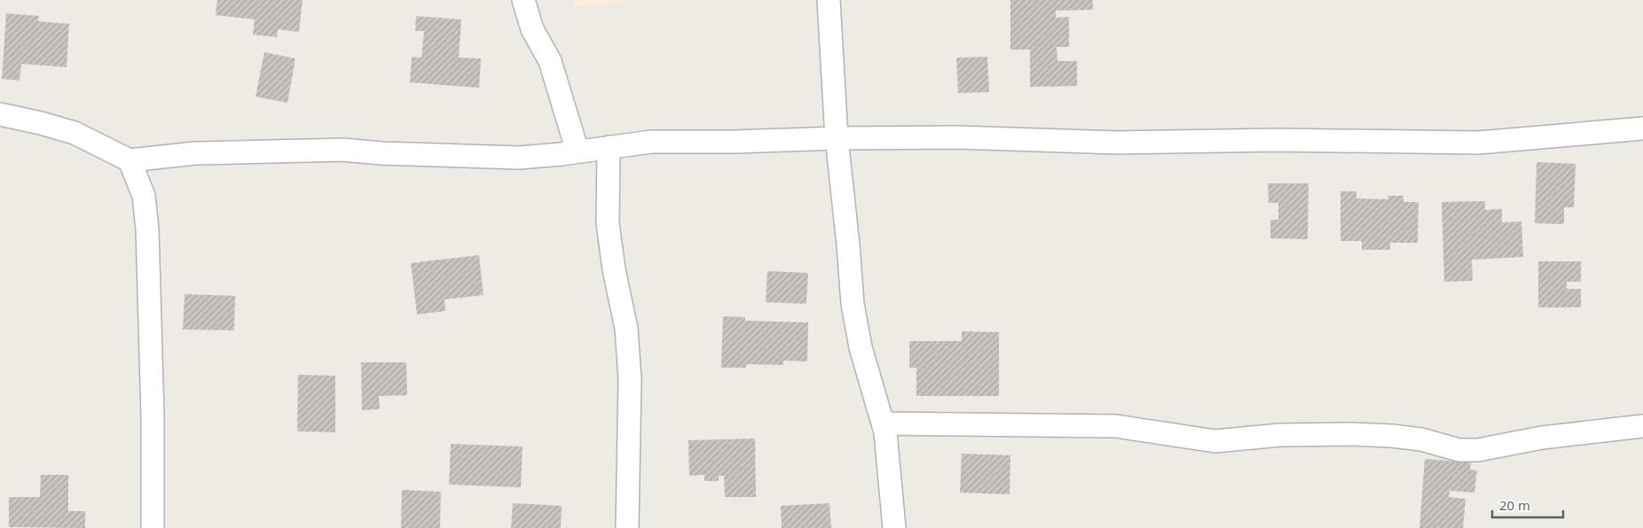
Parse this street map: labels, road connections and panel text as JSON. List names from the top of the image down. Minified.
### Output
{"scale_bar":"20 m"}
